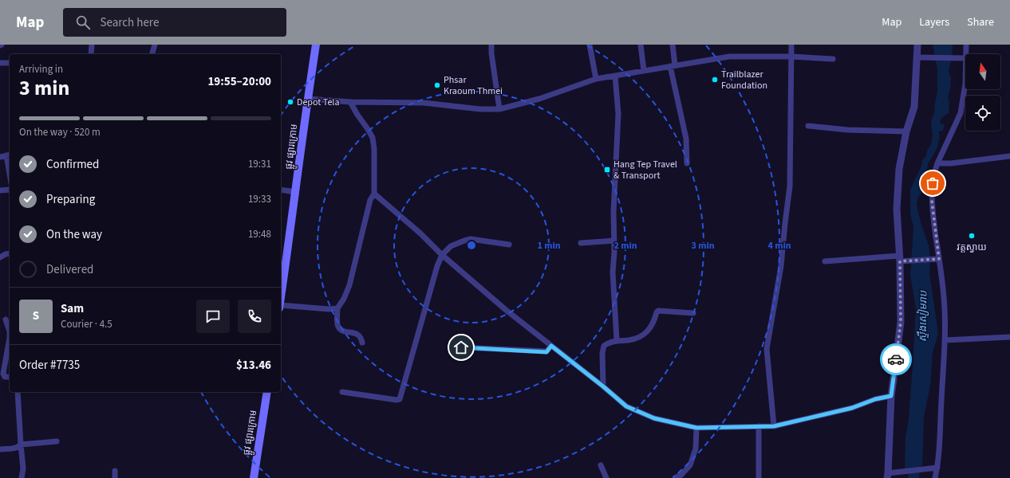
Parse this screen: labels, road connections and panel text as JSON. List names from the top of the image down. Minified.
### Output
{"streets":{"main road":["ផ្លូវ ផ្សារក្រោម"]},"water":["ស្ទឹងសៀមរាប"],"places":{"other":["Trailblazer Foundation","Phsar Kraoum Thmei","Depot Tela","វត្តស្វាយ"],"transit":["Hang Tep Travel & Transport"]},"north":"top","page":{"header":"Map","search":"Search here","nav":["Map","Layers","Share"],"heading":["3 min","Arriving in","19:55–20:00"],"panel":["Sam","Courier · 4.5","Order #7735","$13.46"],"bar":"On the way · 520 m","list":[["Confirmed","19:31"],["Preparing","19:33"],["On the way","19:48"],"Delivered"],"round":"S"},"rings":["1 min","2 min","3 min","4 min"]}
